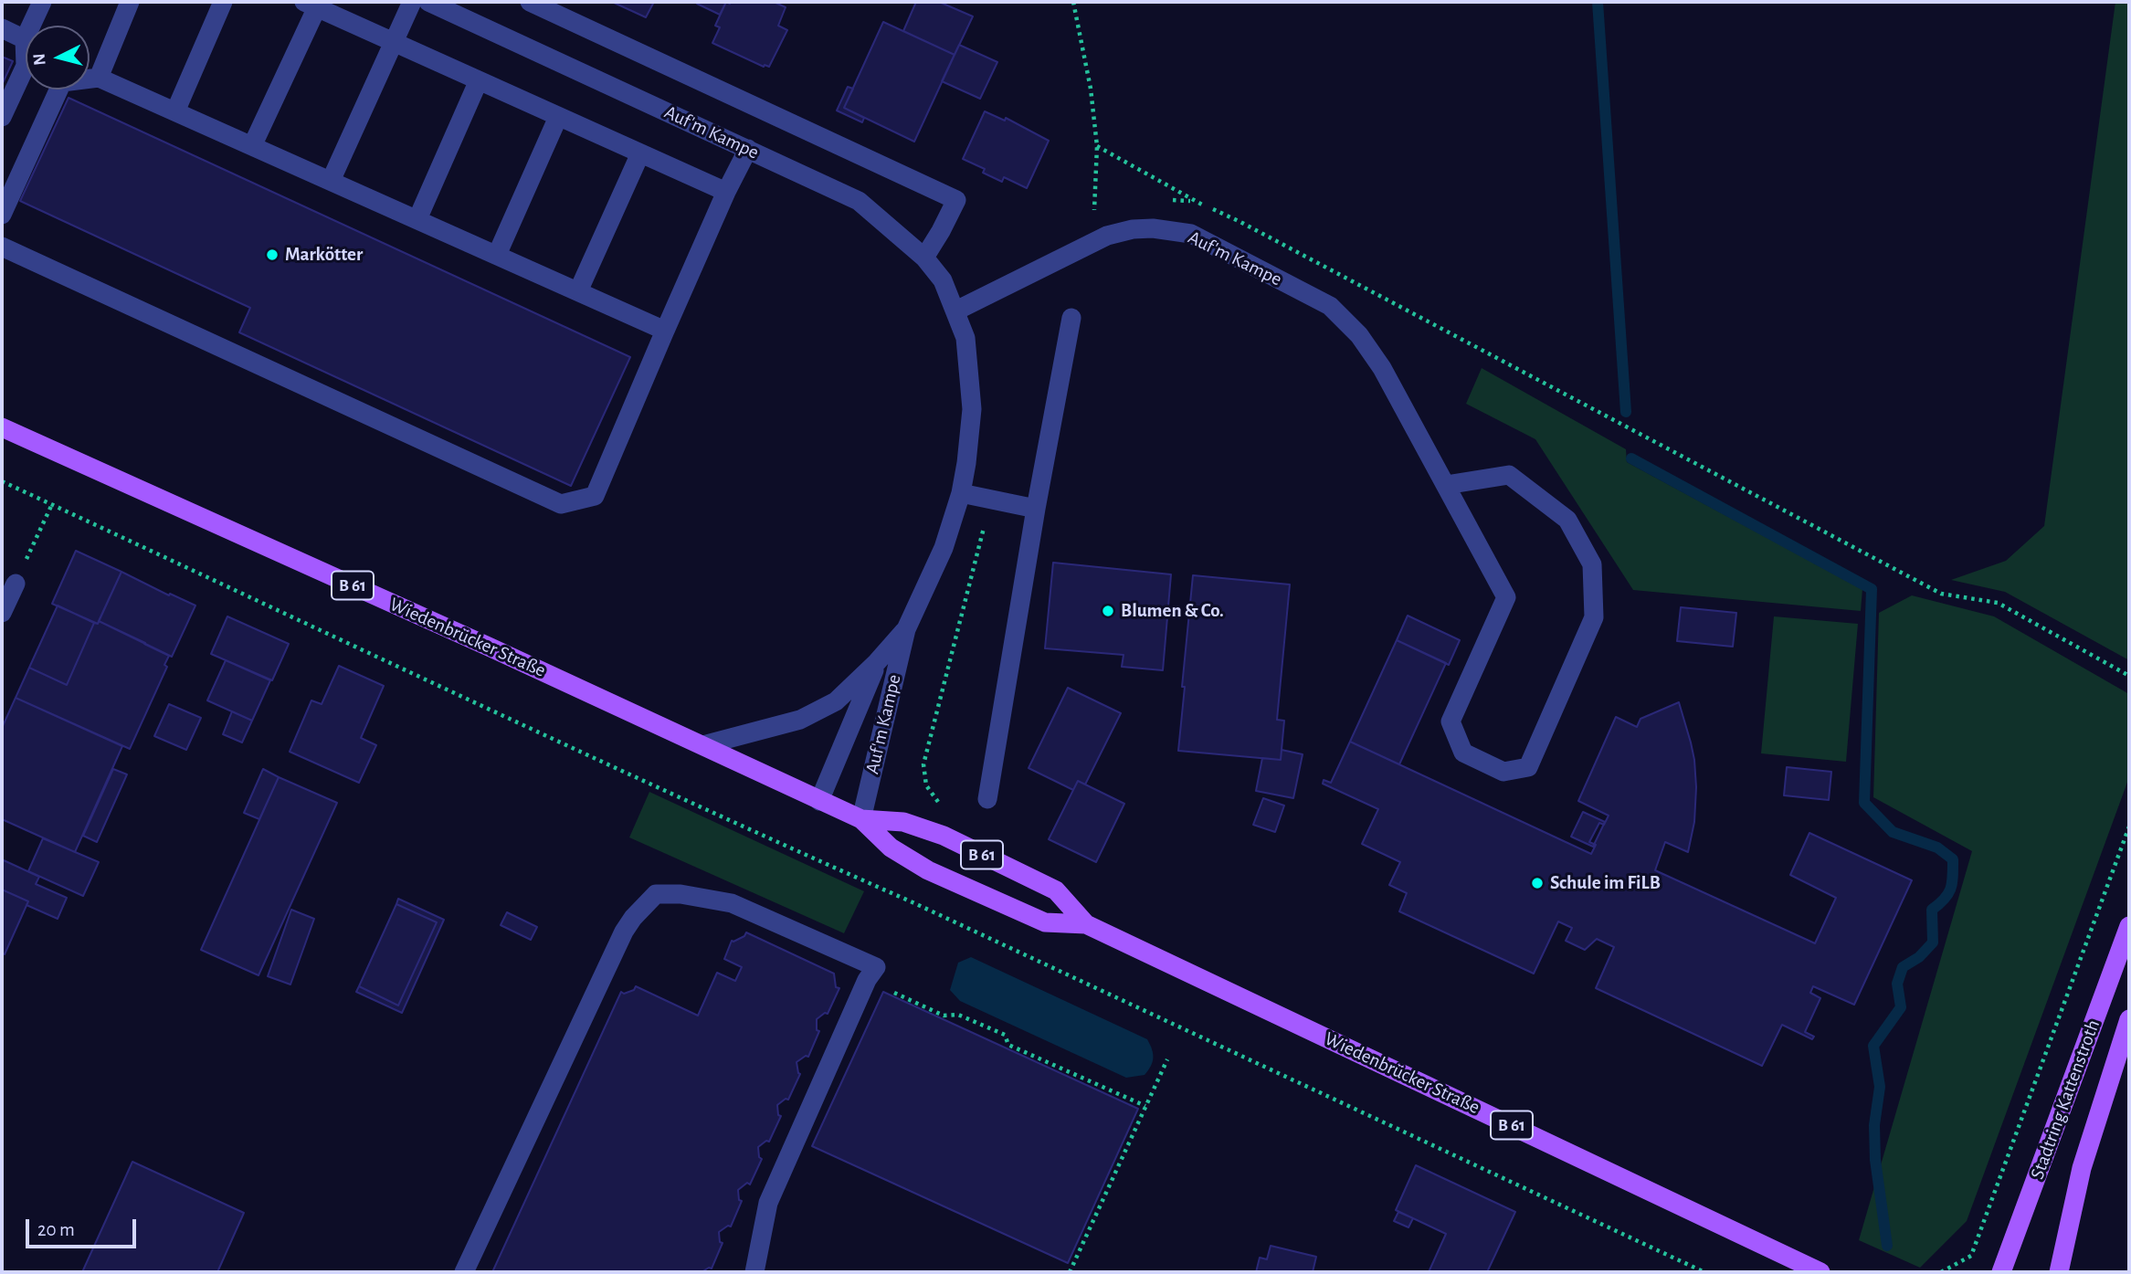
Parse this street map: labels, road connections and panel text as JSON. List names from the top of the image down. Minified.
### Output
{"streets":{"main road":["B 61","Wiedenbrücker Straße","Stadtring Kattenstroth"],"street":["Auf'm Kampe"]},"crossings":[["Auf'm Kampe","Wiedenbrücker Straße"]],"places":["Markötter","Blumen & Co.","Schule im FiLB"],"scale_bar":"20 m","north":"left"}
